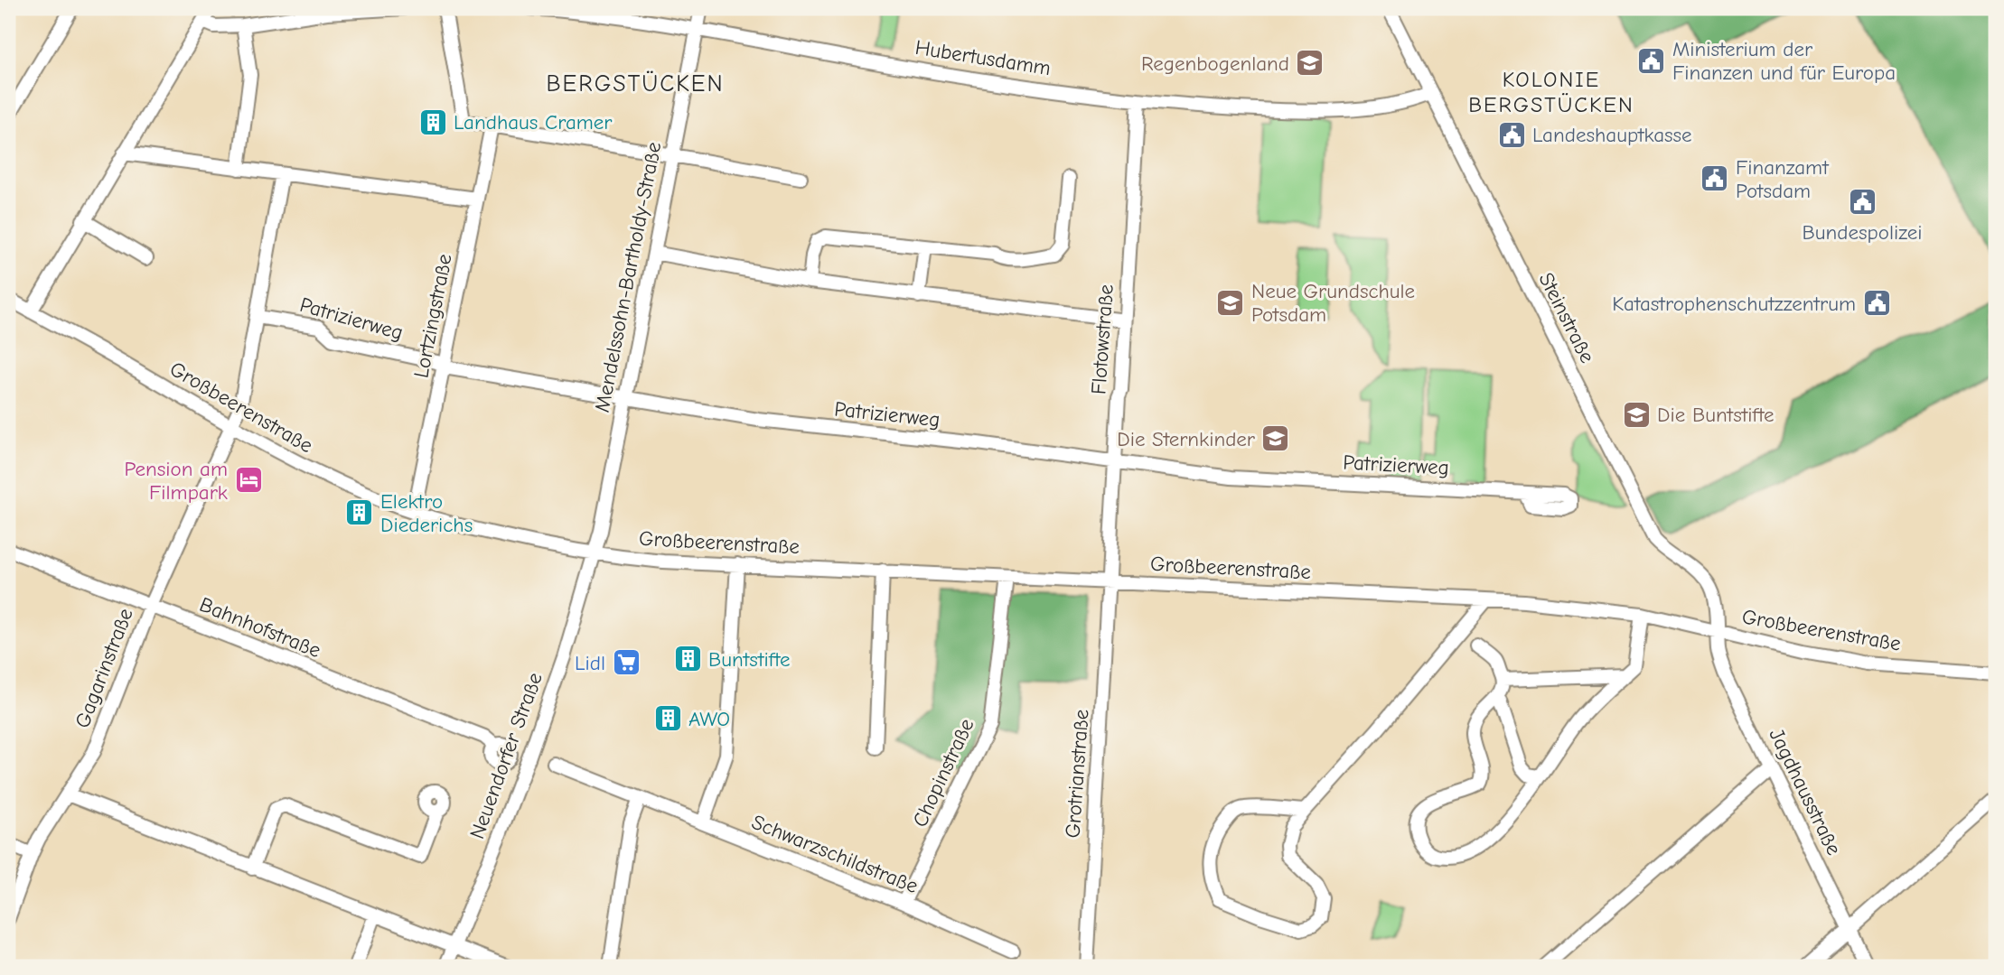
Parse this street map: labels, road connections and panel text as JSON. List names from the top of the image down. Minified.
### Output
{"streets":{"street":["Hubertusdamm","Mendelssohn-Bartholdy-Straße","Lortzingstraße","Steinstraße","Patrizierweg","Flotowstraße","Großbeerenstraße","Bahnhofstraße","Gagarinstraße","Neuendorfer Straße","Chopinstraße","Grotrianstraße","Jagdhausstraße","Schwarzschildstraße"]},"crossings":[["Hubertusdamm","Mendelssohn-Bartholdy-Straße"],["Hubertusdamm","Steinstraße"],["Hubertusdamm","Flotowstraße"],["Mendelssohn-Bartholdy-Straße","Patrizierweg"],["Mendelssohn-Bartholdy-Straße","Großbeerenstraße"],["Mendelssohn-Bartholdy-Straße","Neuendorfer Straße"],["Lortzingstraße","Patrizierweg"],["Lortzingstraße","Großbeerenstraße"],["Steinstraße","Großbeerenstraße"],["Steinstraße","Jagdhausstraße"],["Patrizierweg","Flotowstraße"],["Patrizierweg","Gagarinstraße"],["Flotowstraße","Großbeerenstraße"],["Flotowstraße","Grotrianstraße"],["Großbeerenstraße","Gagarinstraße"],["Großbeerenstraße","Neuendorfer Straße"],["Großbeerenstraße","Chopinstraße"],["Großbeerenstraße","Grotrianstraße"],["Großbeerenstraße","Jagdhausstraße"],["Bahnhofstraße","Gagarinstraße"],["Chopinstraße","Schwarzschildstraße"]],"districts":["KOLONIE BERGSTÜCKEN","BERGSTÜCKEN"],"places":{"public building":["Ministerium der Finanzen und für Europa","Landeshauptkasse","Finanzamt Potsdam","Bundespolizei","Katastrophenschutzzentrum"],"school or university":["Regenbogenland","Neue Grundschule Potsdam","Die Buntstifte","Die Sternkinder"],"building":["Landhaus Cramer","Elektro Diederichs","Buntstifte","AWO"],"hotel":["Pension am Filmpark"],"supermarket":["Lidl"]}}
